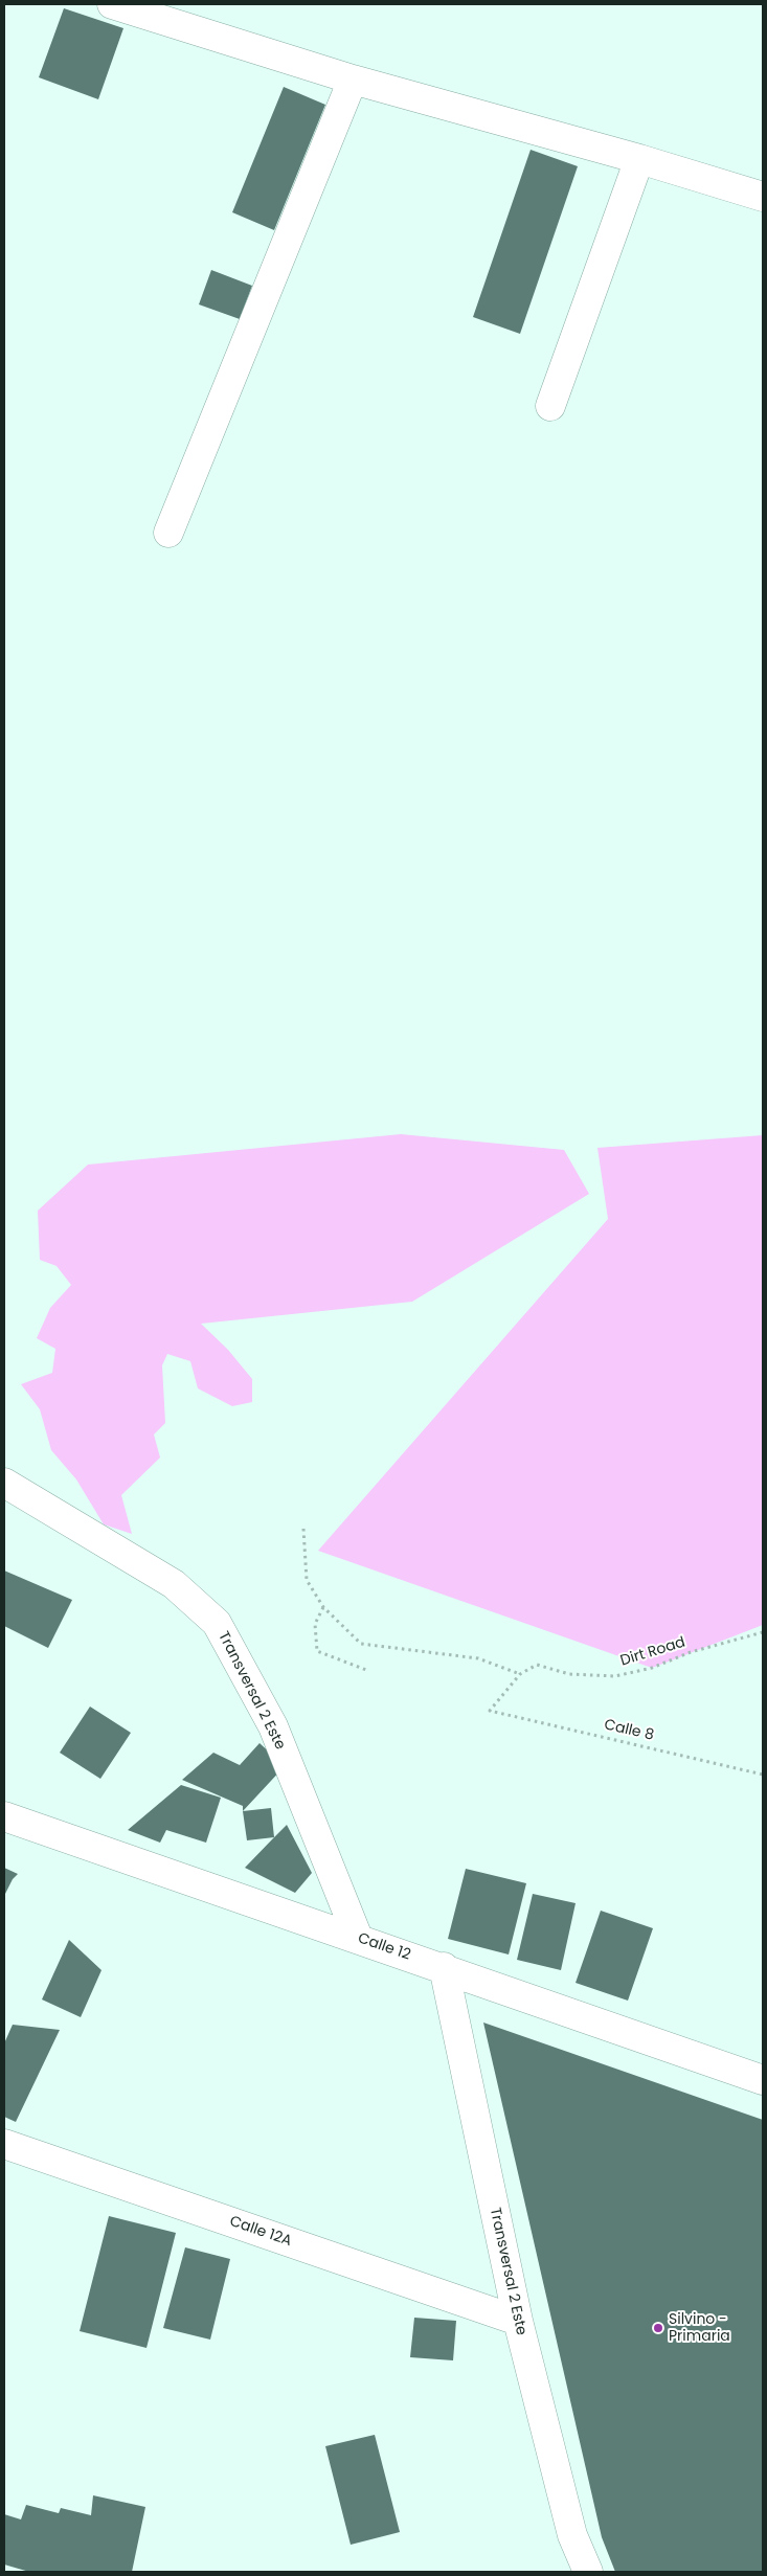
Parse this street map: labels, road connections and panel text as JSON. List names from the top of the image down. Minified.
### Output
{"streets":{"street":["Transversal 2 Este","Calle 12","Calle 12A"],"path":["Dirt Road","Calle 8"]},"crossings":[["Dirt Road","Calle 8"],["Transversal 2 Este","Calle 12"],["Transversal 2 Este","Calle 12A"]],"places":["Silvino - Primaria"]}
